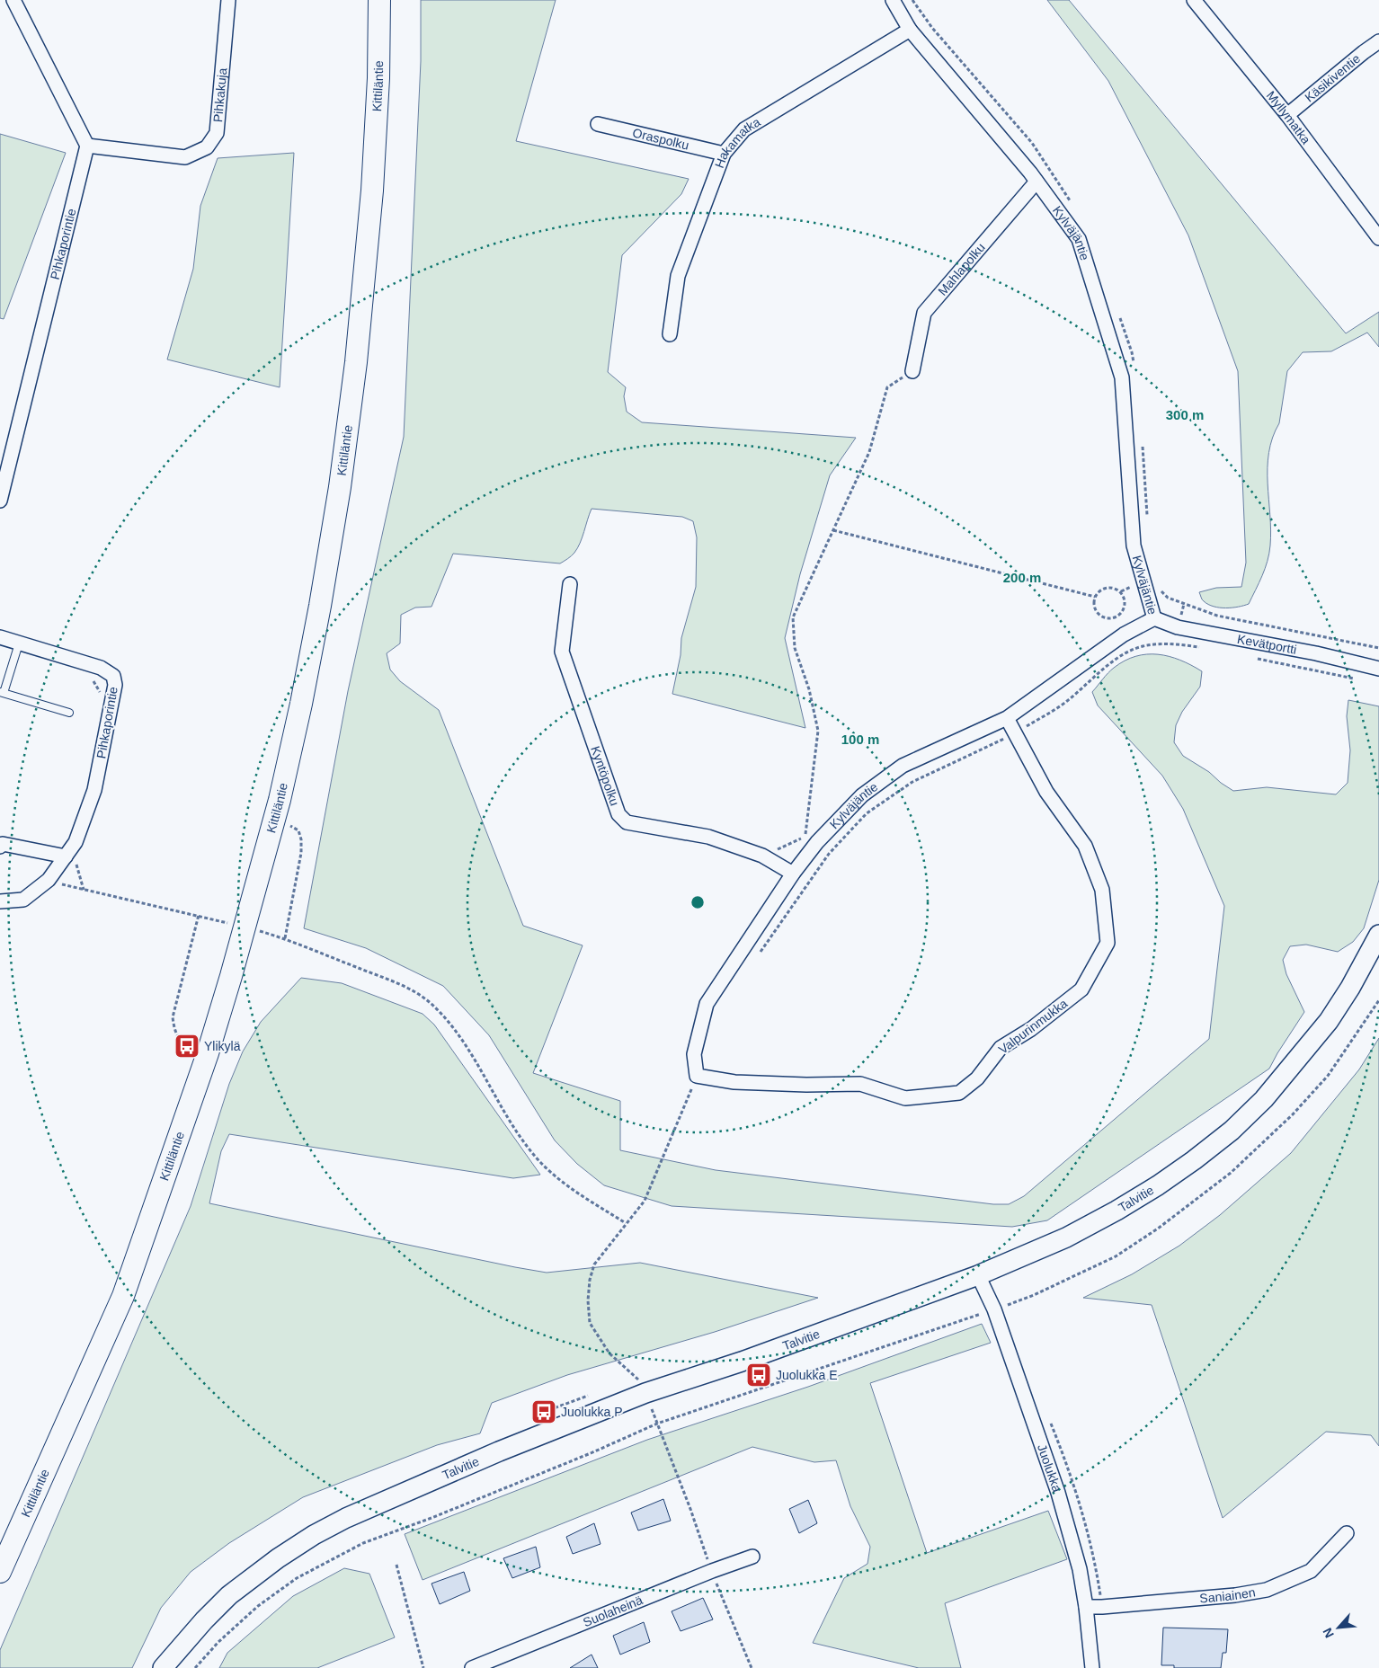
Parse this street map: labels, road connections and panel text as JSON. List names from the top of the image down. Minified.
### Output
{"streets":{"main road":["Kittiläntie"],"street":["Käsikiventie","Pihkakuja","Myllymatka","Oraspolku","Hakamatka","Kylväjäntie","Pihkaporintie","Mahlapolku","Kevätportti","Kyntöpolku","Valpurinmukka","Talvitie","Juolukka","Saniainen","Suolaheinä"]},"crossings":[["Käsikiventie","Myllymatka"],["Pihkakuja","Pihkaporintie"],["Oraspolku","Hakamatka"],["Hakamatka","Kylväjäntie"],["Kylväjäntie","Mahlapolku"],["Kylväjäntie","Kevätportti"],["Kylväjäntie","Kyntöpolku"],["Kylväjäntie","Valpurinmukka"],["Talvitie","Juolukka"],["Juolukka","Saniainen"]],"places":{"bus stop":["Ylikylä","Juolukka E","Juolukka P"]},"north":"bottom left","rings":["300 m","200 m","100 m"]}
